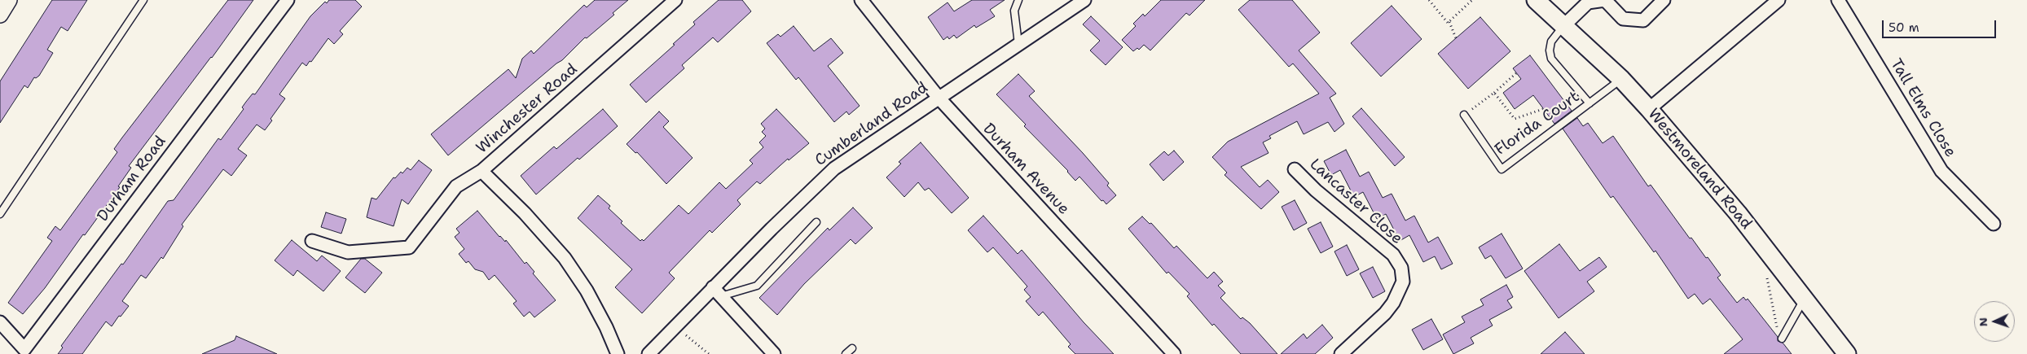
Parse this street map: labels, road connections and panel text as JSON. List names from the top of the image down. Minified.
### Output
{"streets":{"main road":["Westmoreland Road"],"street":["Tall Elms Close","Winchester Road","Cumberland Road","Durham Avenue","Durham Road","Lancaster Close"],"lane":["Florida Court"]},"crossings":[["Florida Court","Westmoreland Road"],["Cumberland Road","Durham Avenue"]],"scale_bar":"50 m","north":"left"}
